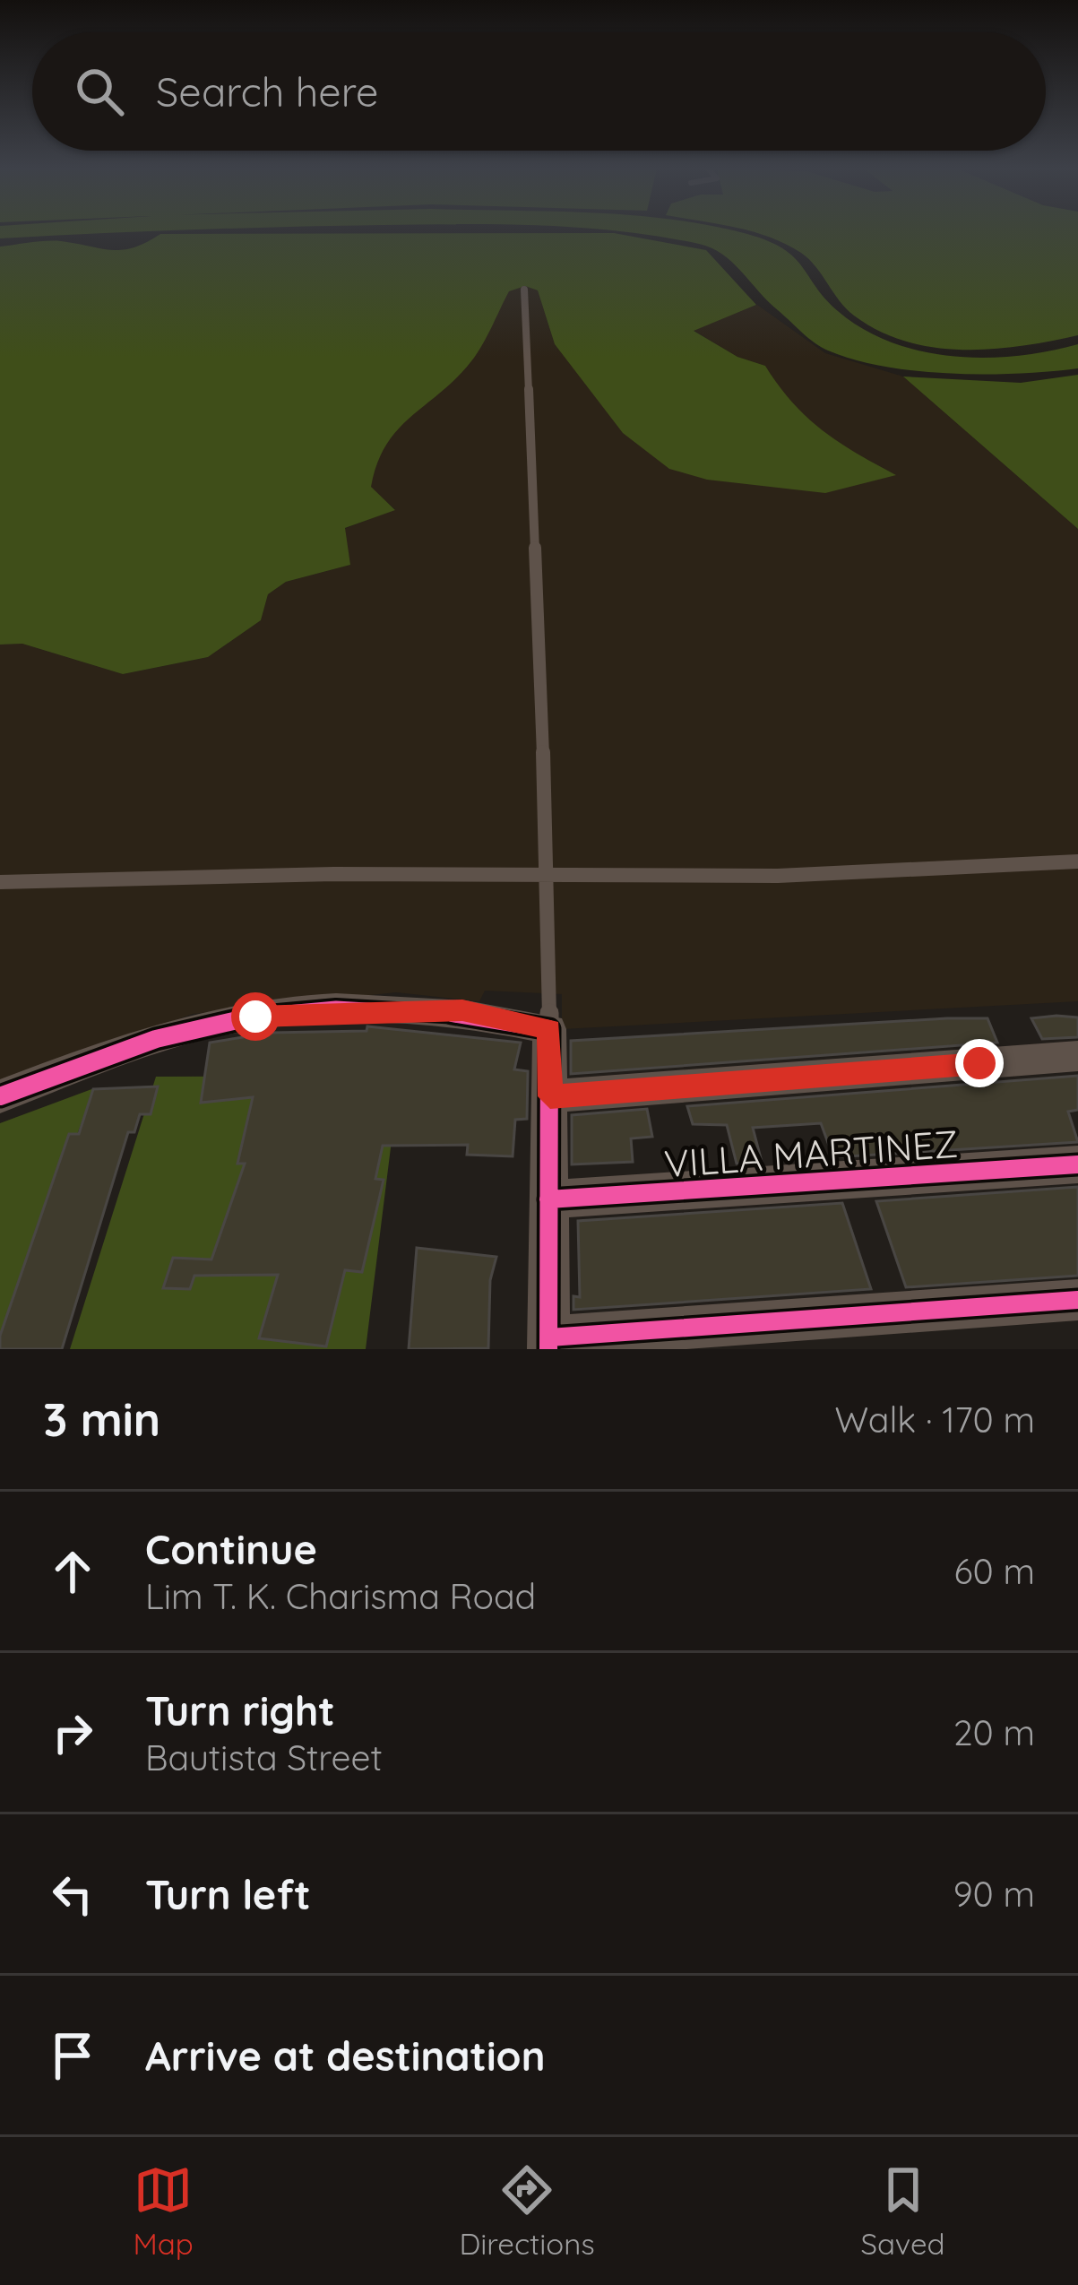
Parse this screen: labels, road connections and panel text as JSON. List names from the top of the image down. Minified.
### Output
{"streets":{"street":["VILLA MARTINEZ"]},"page":{"search":"Search here","heading":["3 min","Walk · 170 m"],"list":[["Continue","Lim T. K. Charisma Road","60 m"],["Turn right","Bautista Street","20 m"],["Turn left","90 m"],"Arrive at destination"],"nav":["Map","Directions","Saved"]}}
